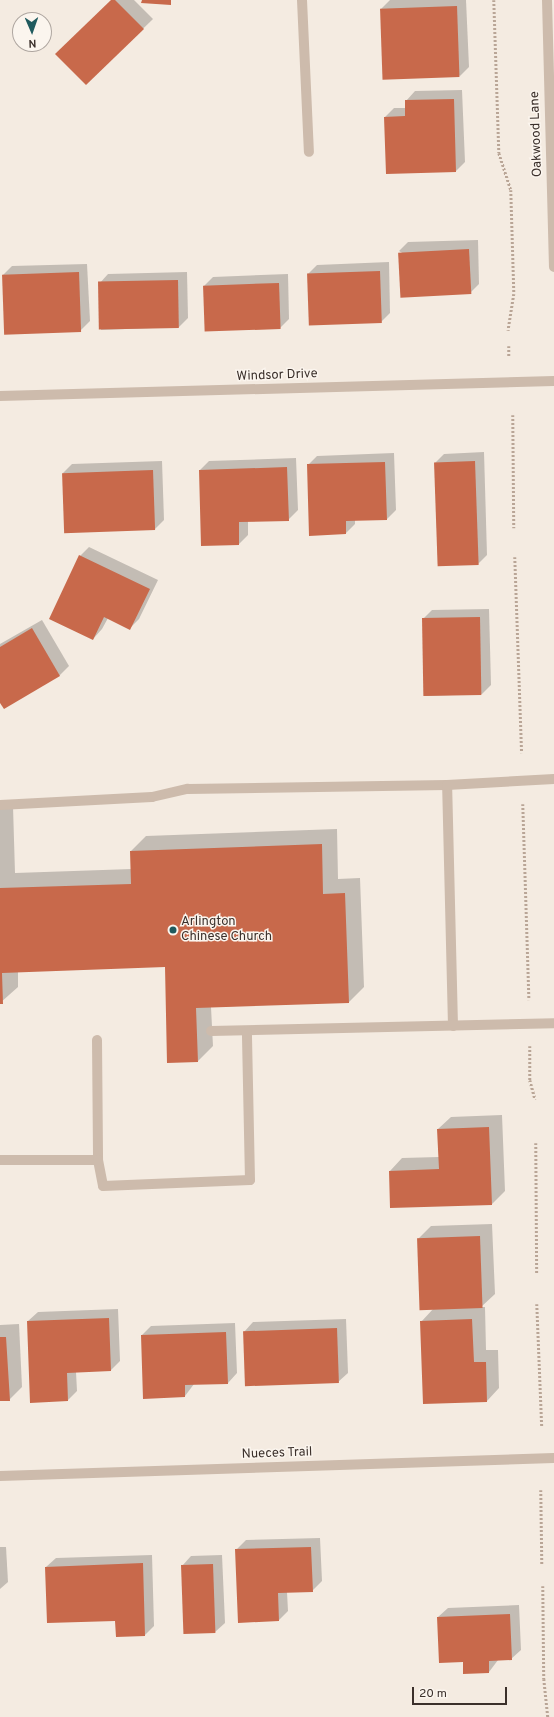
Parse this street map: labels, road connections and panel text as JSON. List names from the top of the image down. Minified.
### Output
{"streets":{"street":["Oakwood Lane","Windsor Drive","Nueces Trail"]},"places":["Arlington Chinese Church"],"scale_bar":"20 m","north":"bottom"}
